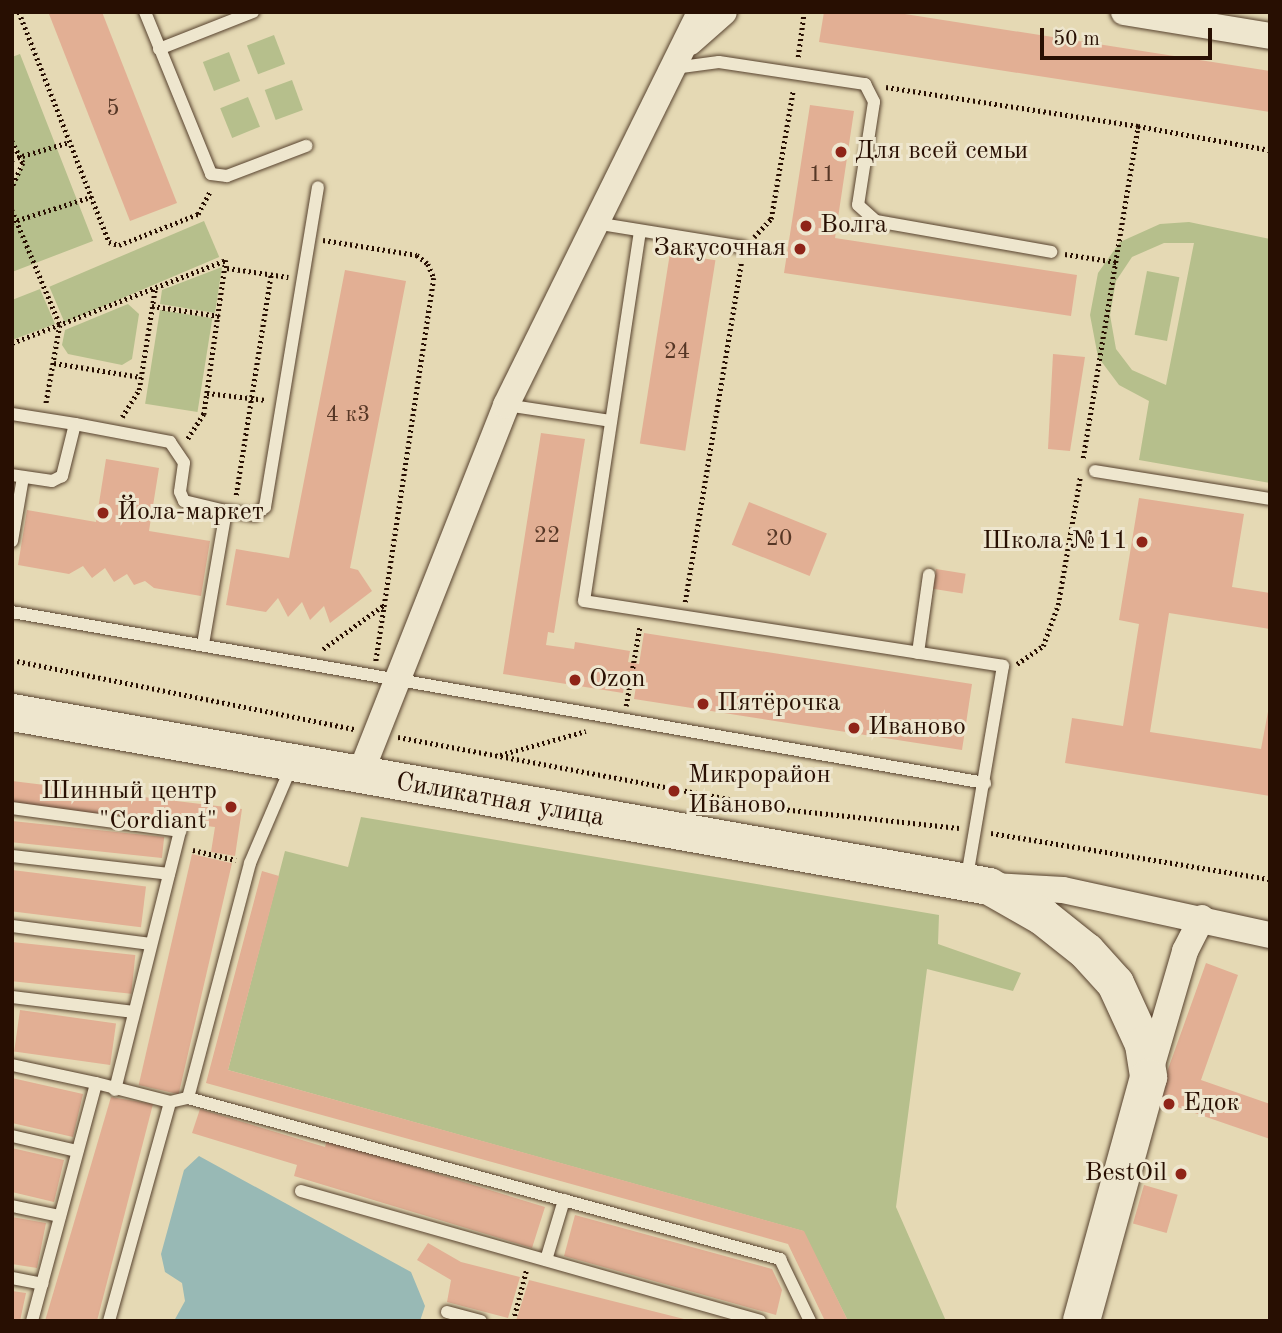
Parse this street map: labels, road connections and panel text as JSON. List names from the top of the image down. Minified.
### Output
{"streets":{"street":["Силикатная улица"]},"places":["Для всей семьи","Волга","Закусочная","Йола-маркет","Школа №11","Ozon","Пятёрочка","Иваново","Микрорайон Иваново","Шинный центр \"Cordiant\"","Едок","BestOil"],"house_numbers":["5","11","24","4 к3","22","20"],"scale_bar":"50 m"}
